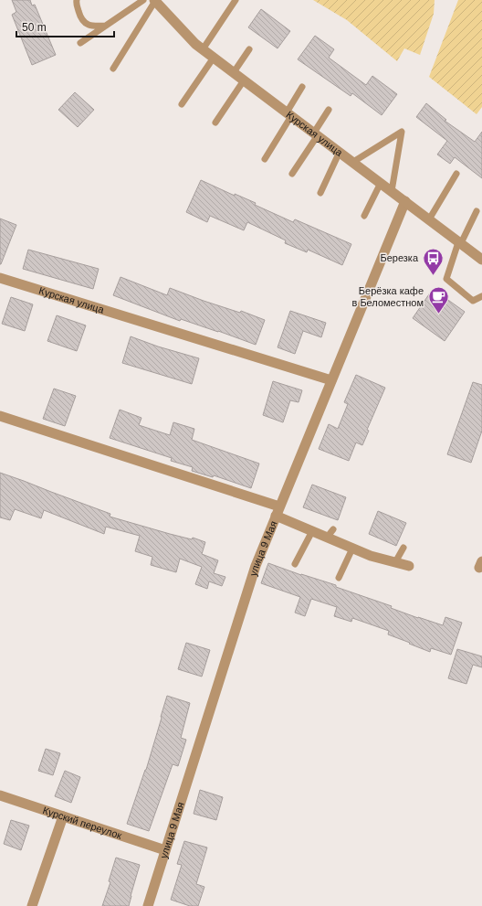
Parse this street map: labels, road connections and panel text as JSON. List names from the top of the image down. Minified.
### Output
{"streets":{"street":["Курская улица","улица 9 Мая","Курский переулок"]},"crossings":[["Курская улица","улица 9 Мая"],["улица 9 Мая","Курский переулок"]],"places":{"bus stop":["Березка"],"cafe":["Берёзка кафе в Беломестном"]},"scale_bar":"50 m"}
